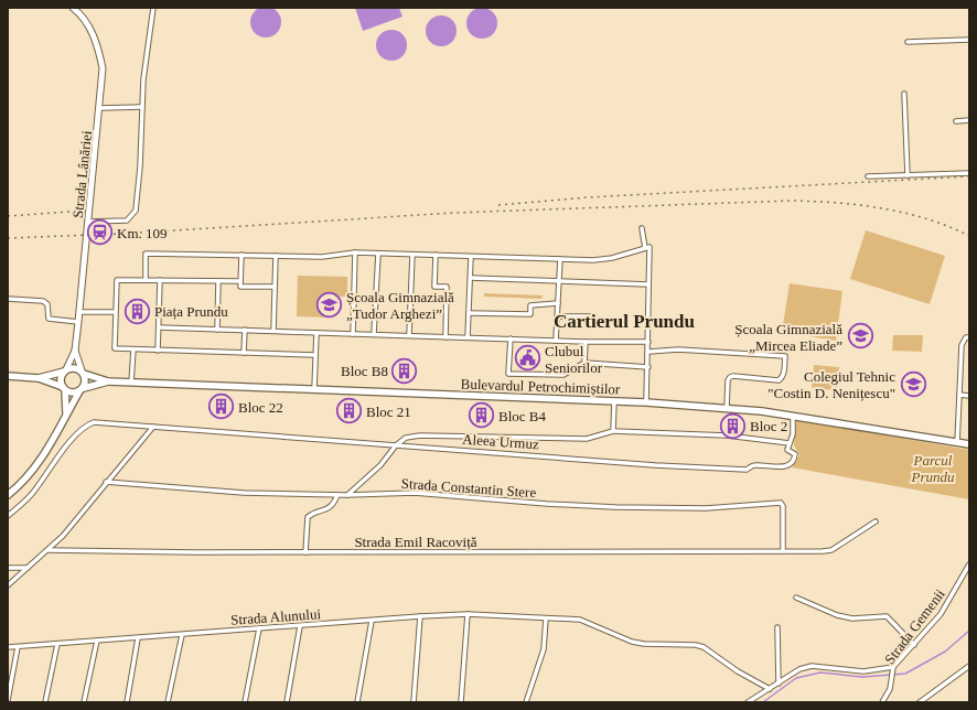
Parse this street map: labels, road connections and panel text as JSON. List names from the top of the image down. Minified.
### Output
{"streets":{"main road":["Bulevardul Petrochimiștilor"],"street":["Strada Lânăriei","Aleea Urmuz","Strada Constantin Stere","Strada Emil Racoviță","Strada Alunului","Strada Gemenii"]},"crossings":[["Bulevardul Petrochimiștilor","Aleea Urmuz"],["Strada Constantin Stere","Strada Emil Racoviță"]],"districts":["Cartierul Prundu"],"parks":["Parcul Prundu"],"places":{"station":["Km. 109"],"school or university":["Școala Gimnazială „Tudor Arghezi”","Școala Gimnazială „Mircea Eliade”","Colegiul Tehnic \"Costin D. Nenițescu\""],"building":["Piața Prundu","Bloc B8","Bloc 22","Bloc 21","Bloc B4","Bloc 2"],"public building":["Clubul Seniorilor"]}}
